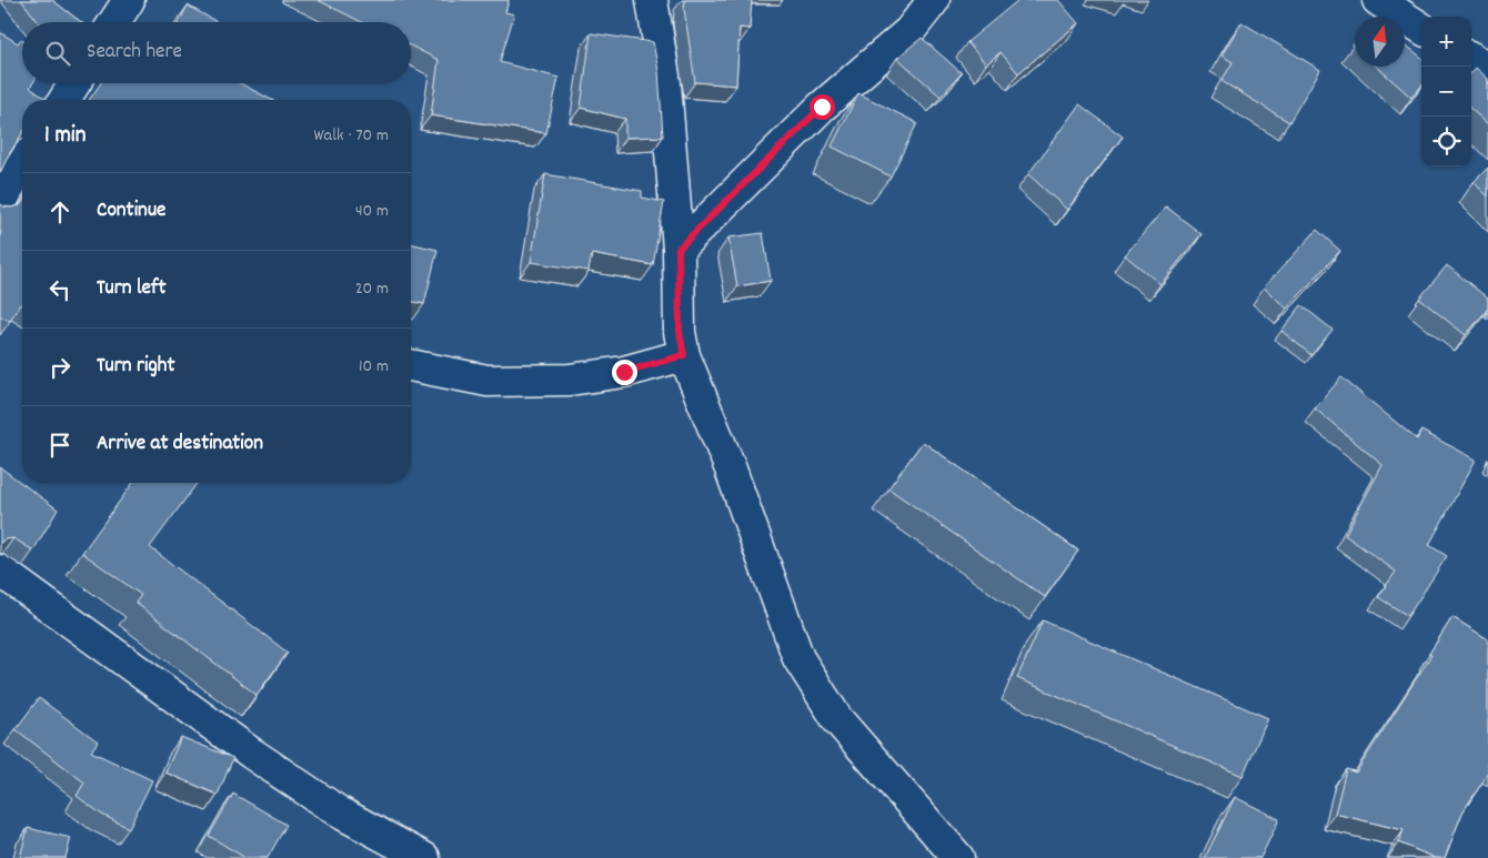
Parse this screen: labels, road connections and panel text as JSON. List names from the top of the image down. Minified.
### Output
{"north":"top","page":{"map_buttons":["+","−"],"search":"Search here","heading":["1 min","Walk · 70 m"],"list":[["Continue","40 m"],["Turn left","20 m"],["Turn right","10 m"],"Arrive at destination"]}}
